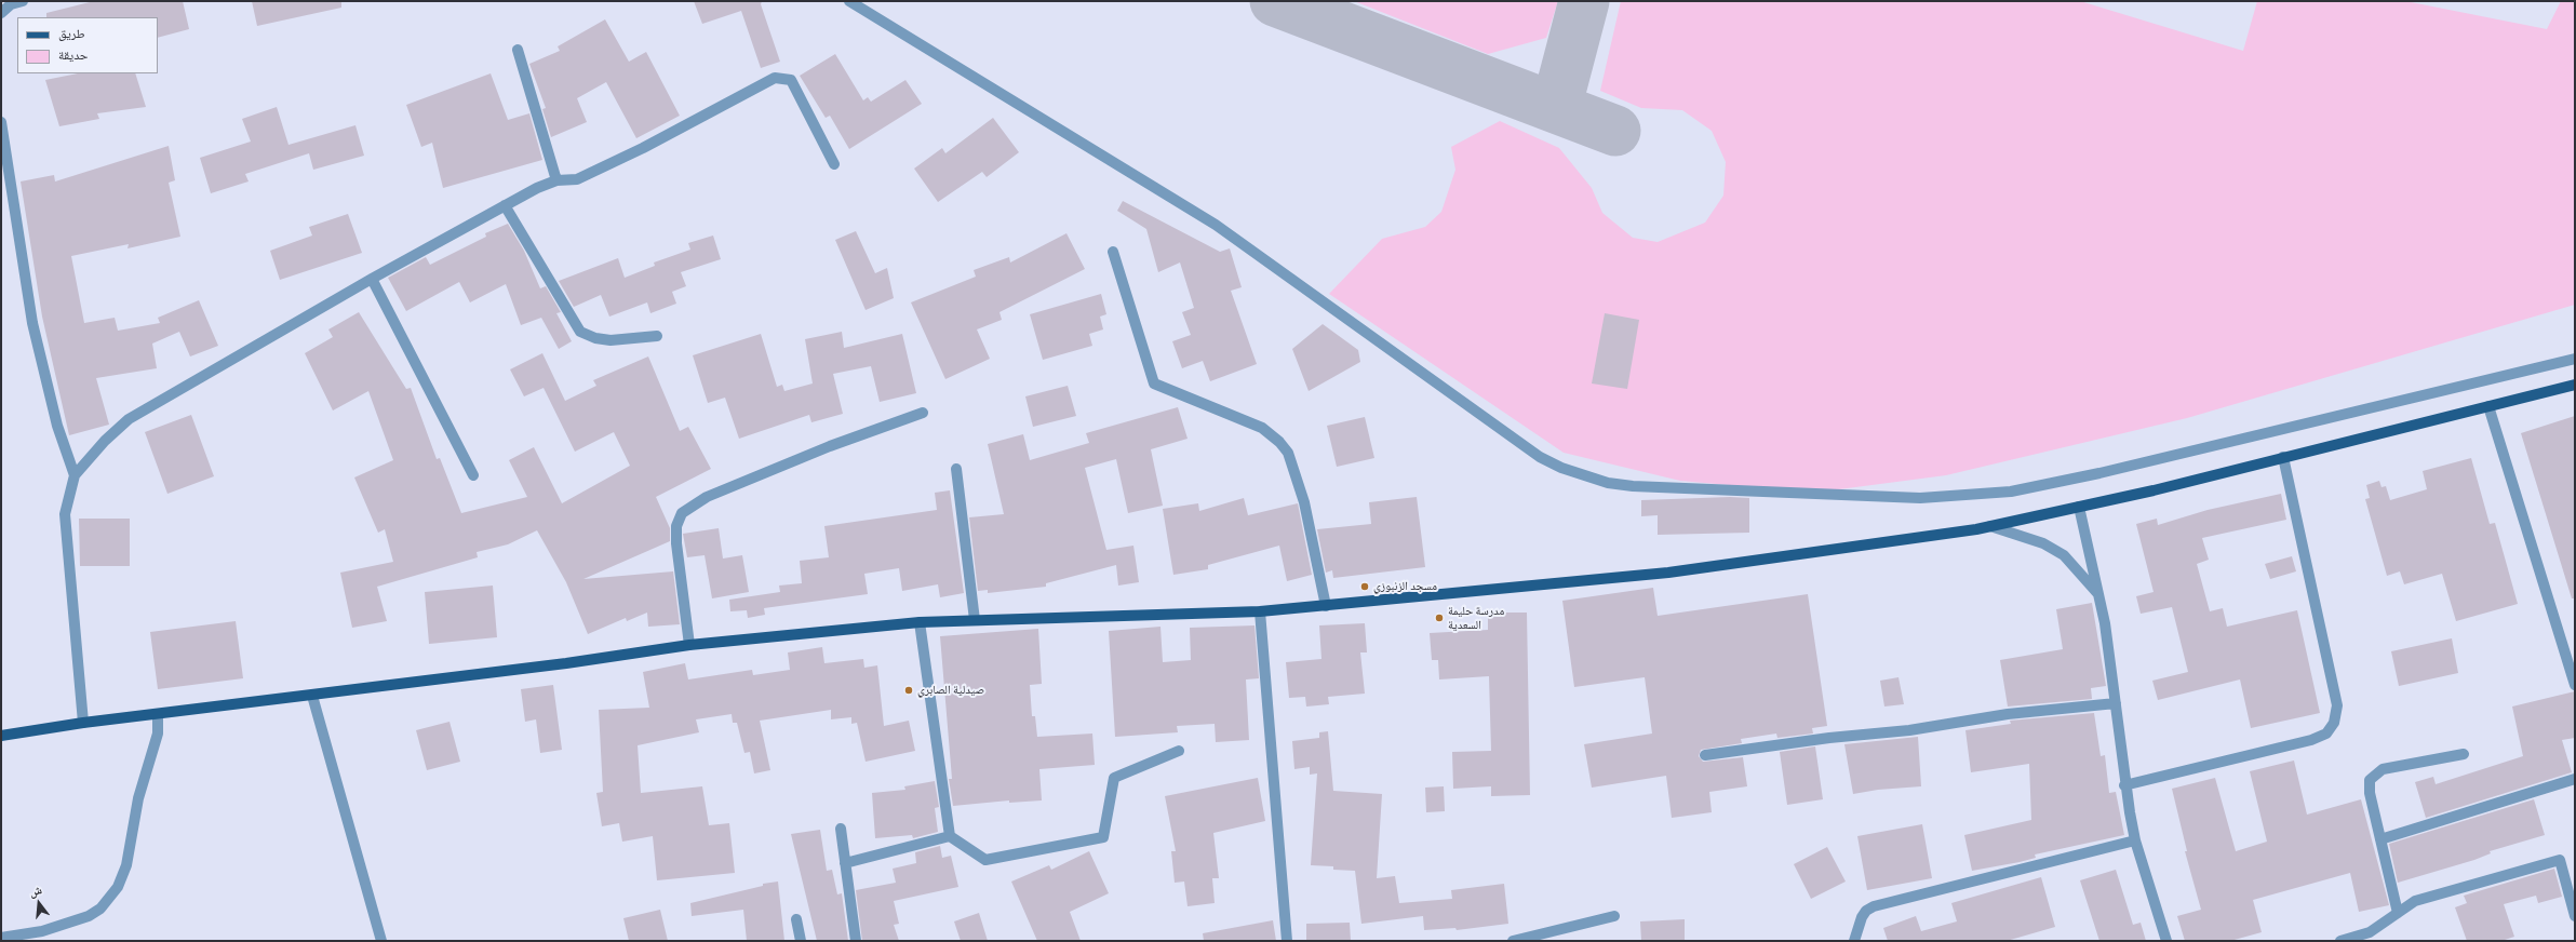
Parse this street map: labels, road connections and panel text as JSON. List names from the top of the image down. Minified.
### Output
{"places":["مسجد الزنبوزي","مدرسة حليمة السعدية","صيدلية الصابري"],"legend":["طريق","حديقة"],"north":"top"}
